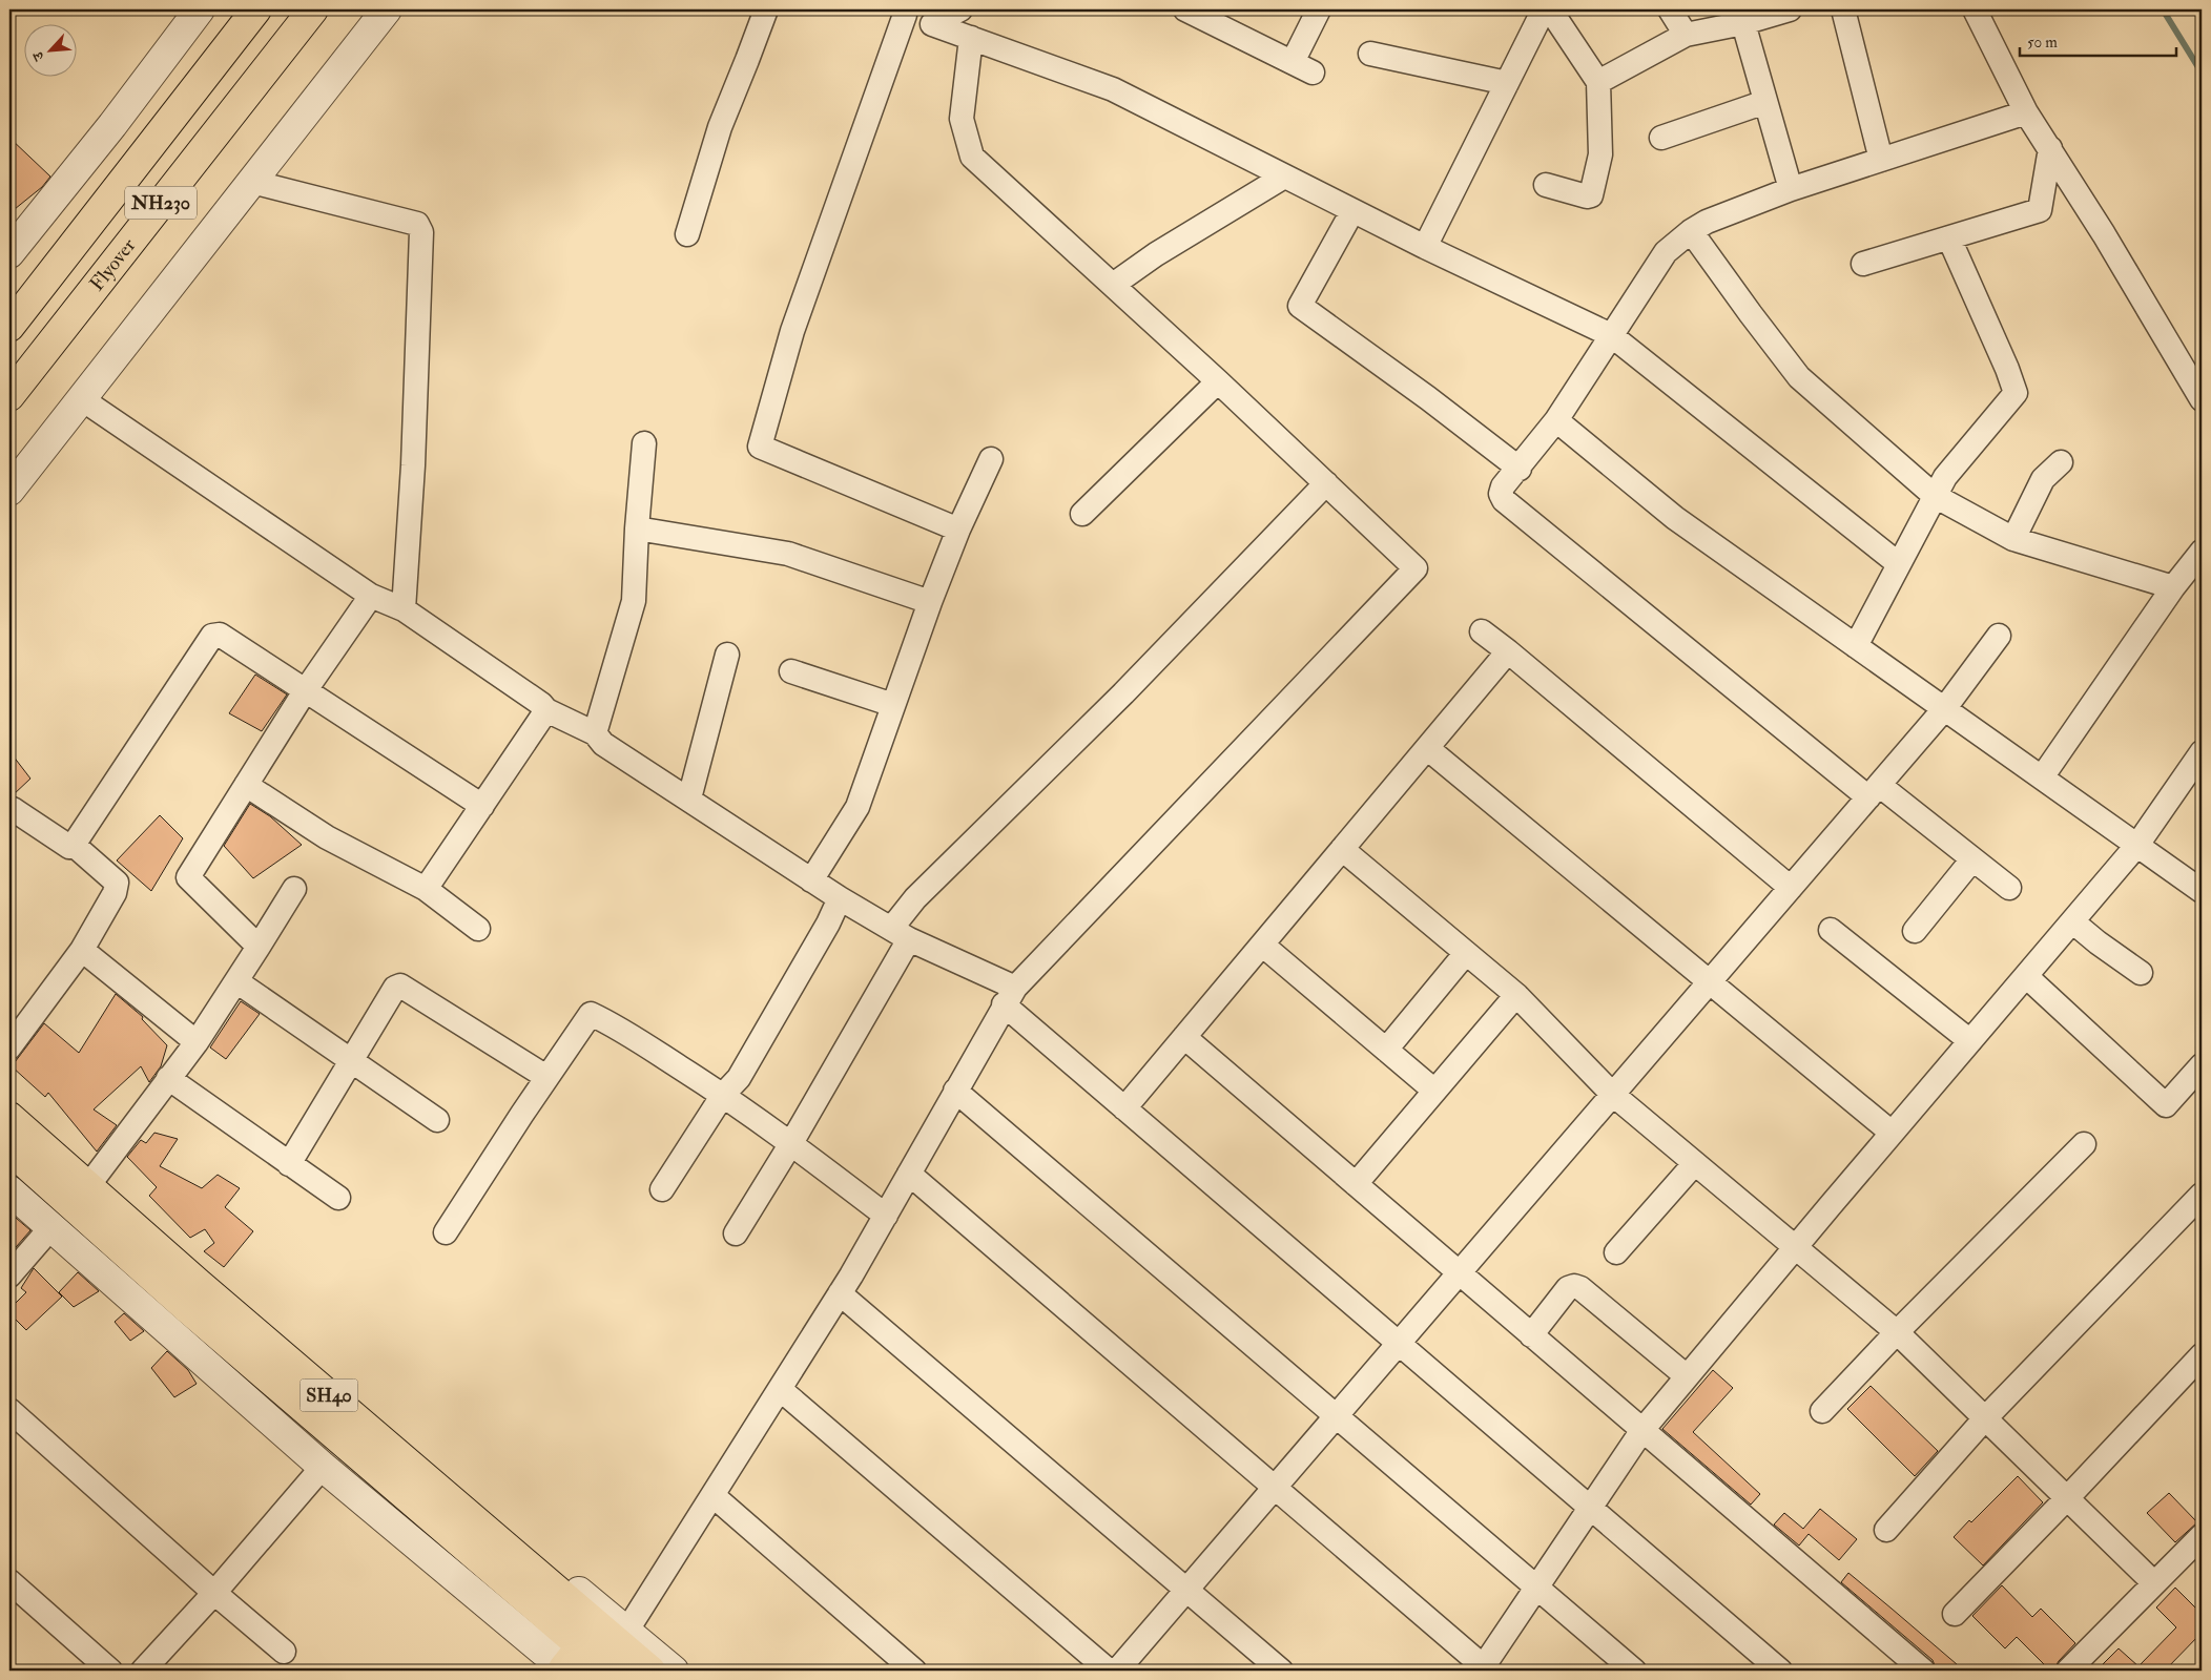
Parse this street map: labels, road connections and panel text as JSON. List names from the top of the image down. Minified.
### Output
{"streets":{"main road":["NH230","Flyover","SH40"]},"scale_bar":"50 m","north":"bottom left"}
